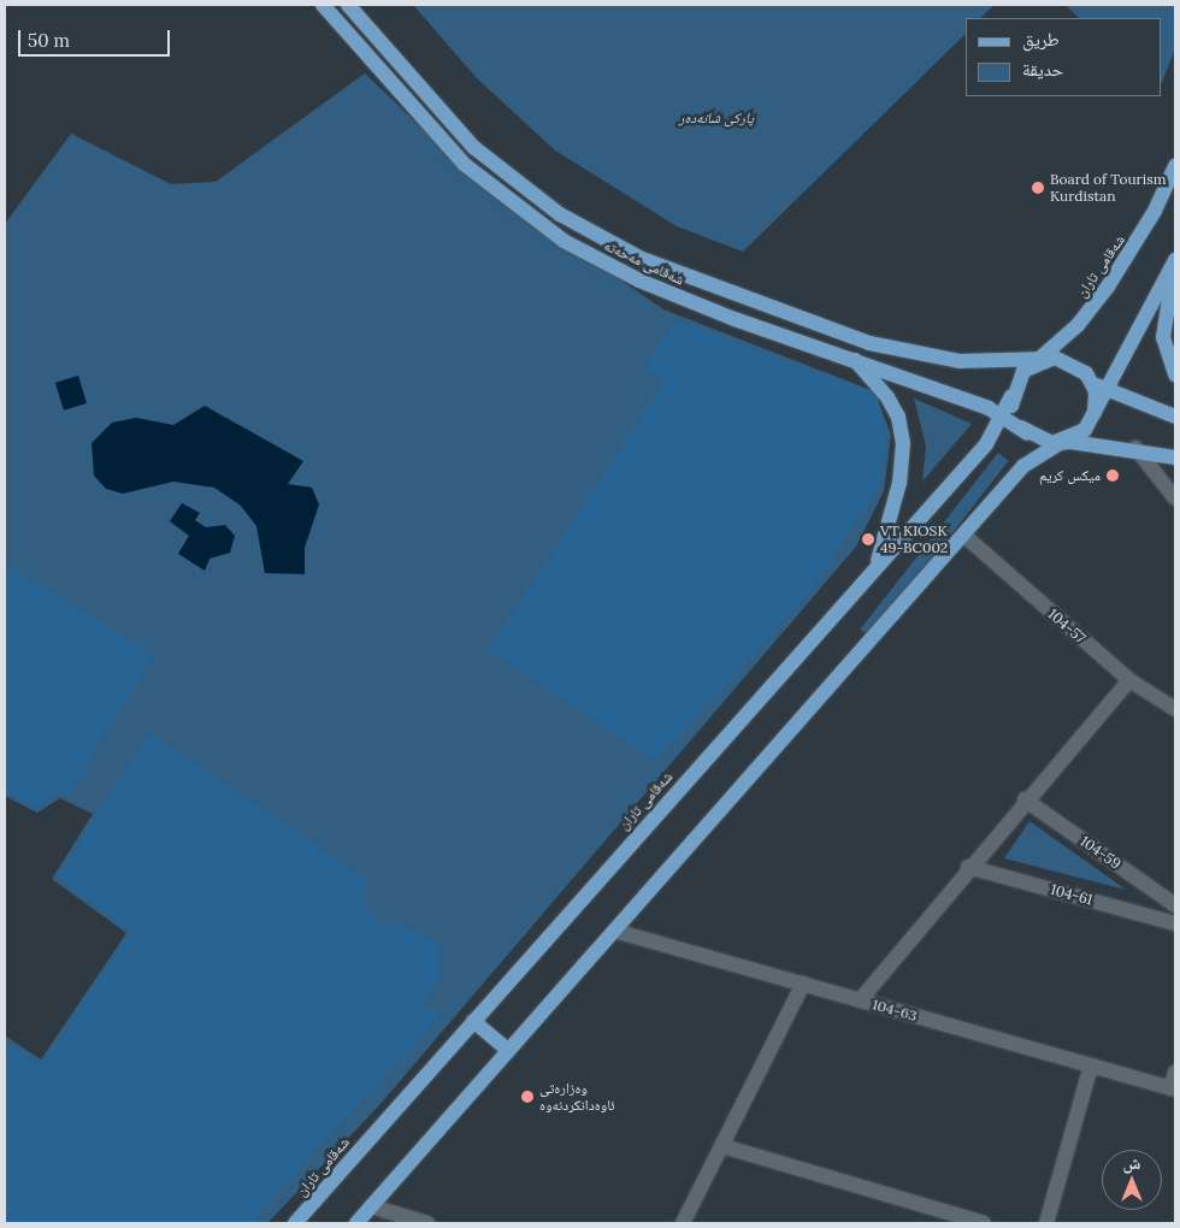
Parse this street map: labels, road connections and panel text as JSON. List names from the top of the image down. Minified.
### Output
{"streets":{"main road":["شەقامی مەحەتە","شەقامی تاران"],"street":["104-57","104-59","104-61","104-63"]},"crossings":[["شەقامی مەحەتە","شەقامی تاران"]],"parks":["پارکی شانەدەر"],"places":["Board of Tourism Kurdistan","ميكس كريم","VT KIOSK 49-BC002","وەزارەتی ئاوەدانکردنەوە"],"legend":["طريق","حديقة"],"scale_bar":"50 m","north":"top"}
